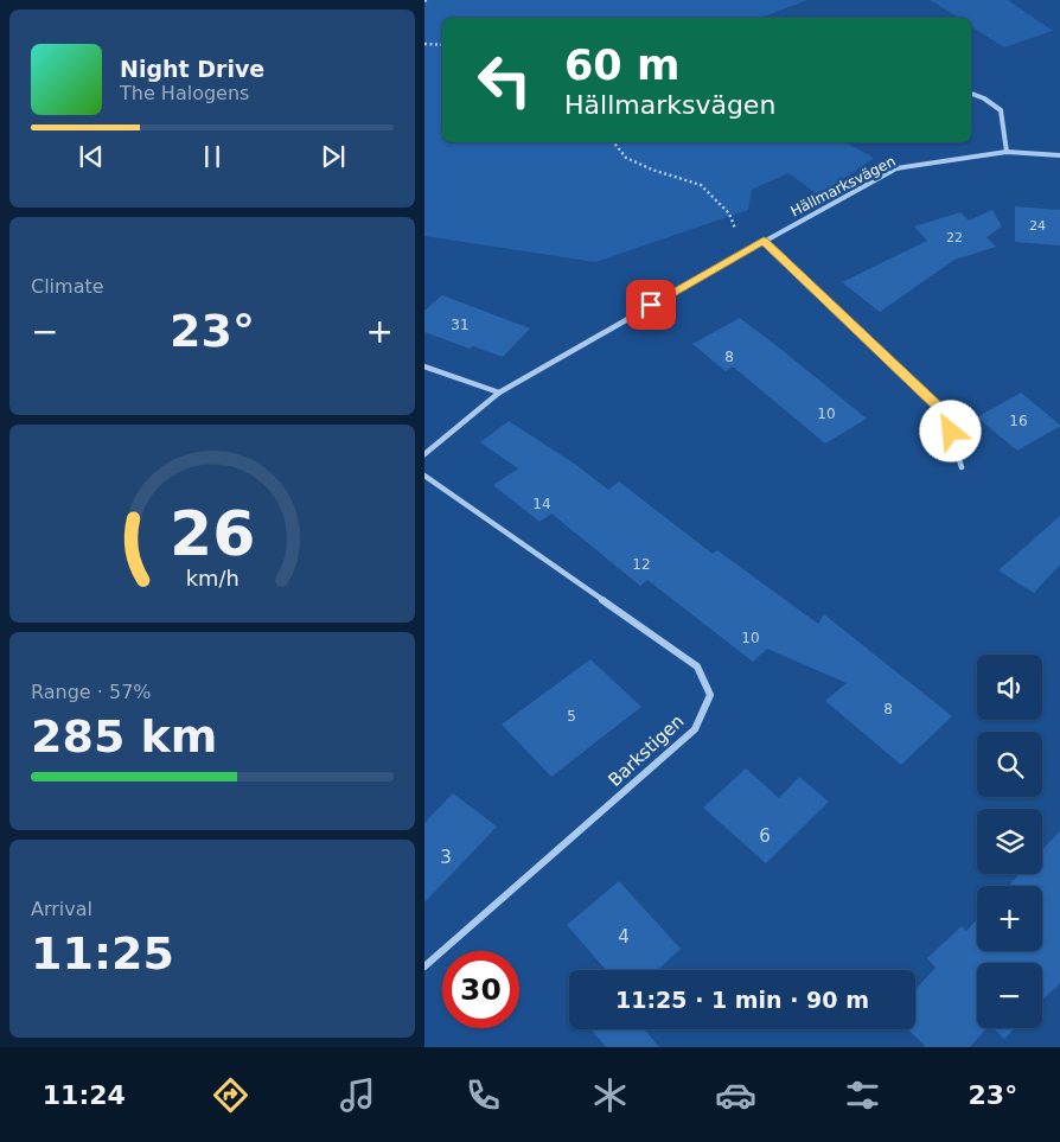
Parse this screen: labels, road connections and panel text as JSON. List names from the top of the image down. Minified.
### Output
{"streets":{"street":["Hällmarksvägen","Barkstigen"]},"house_numbers":["24","22","31","8","10","16","14","12","10","8","5","6","3","4"],"page":{"turn":["60 m","Hällmarksvägen"],"song":["Night Drive","The Halogens"],"tile":["Climate",["Range · 57%","285 km"],["Arrival","11:25"]],"heat":["−","23°","+"],"map_buttons":["+","−"],"limit":"30","trip":"11:25 · 1 min · 90 m","tabs":["11:24","23°"],"gauge":["26","km/h"]}}
